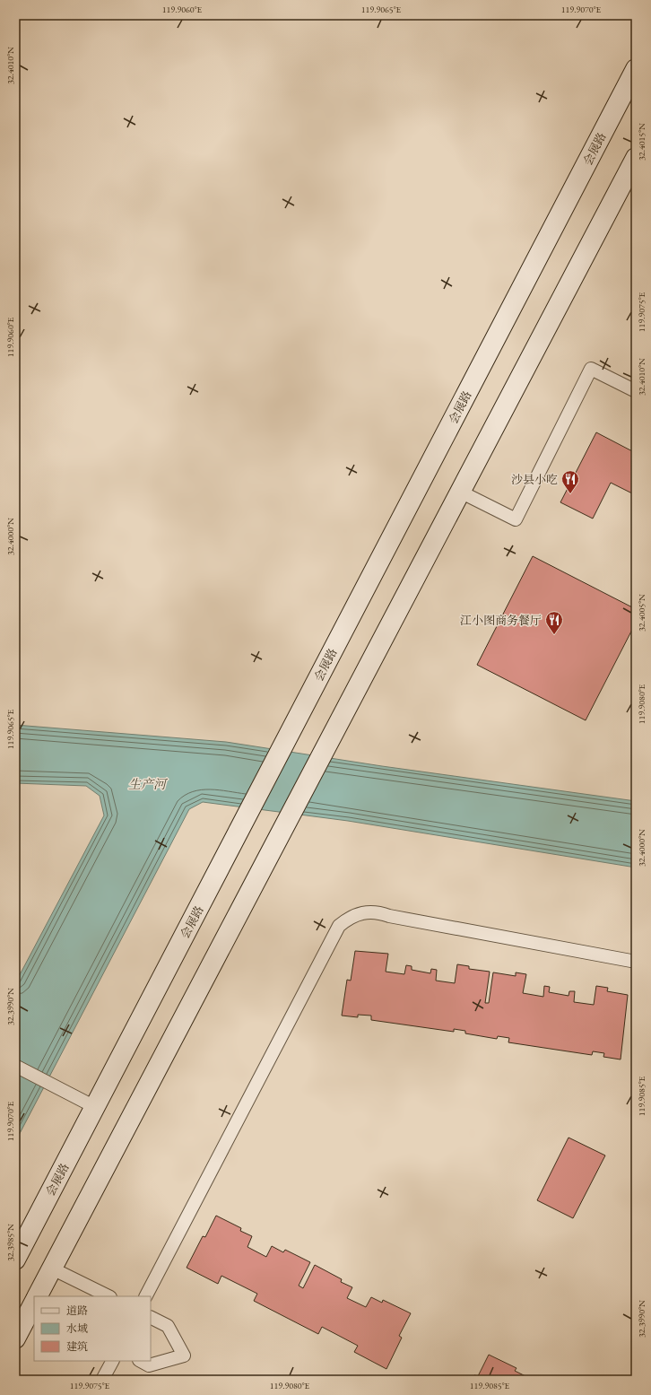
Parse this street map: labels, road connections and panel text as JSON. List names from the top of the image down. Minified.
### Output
{"streets":{"street":["会展路"]},"water":["生产河"],"places":{"restaurant":["沙县小吃","江小图商务餐厅"]},"legend":["道路","水域","建筑"],"coordinates":["119.9060°E","119.9065°E","119.9070°E","32.4010°N","32.4015°N","119.9075°E","32.4000°N","32.4005°N","119.9080°E","32.3990°N","119.9085°E","32.3985°N"]}
